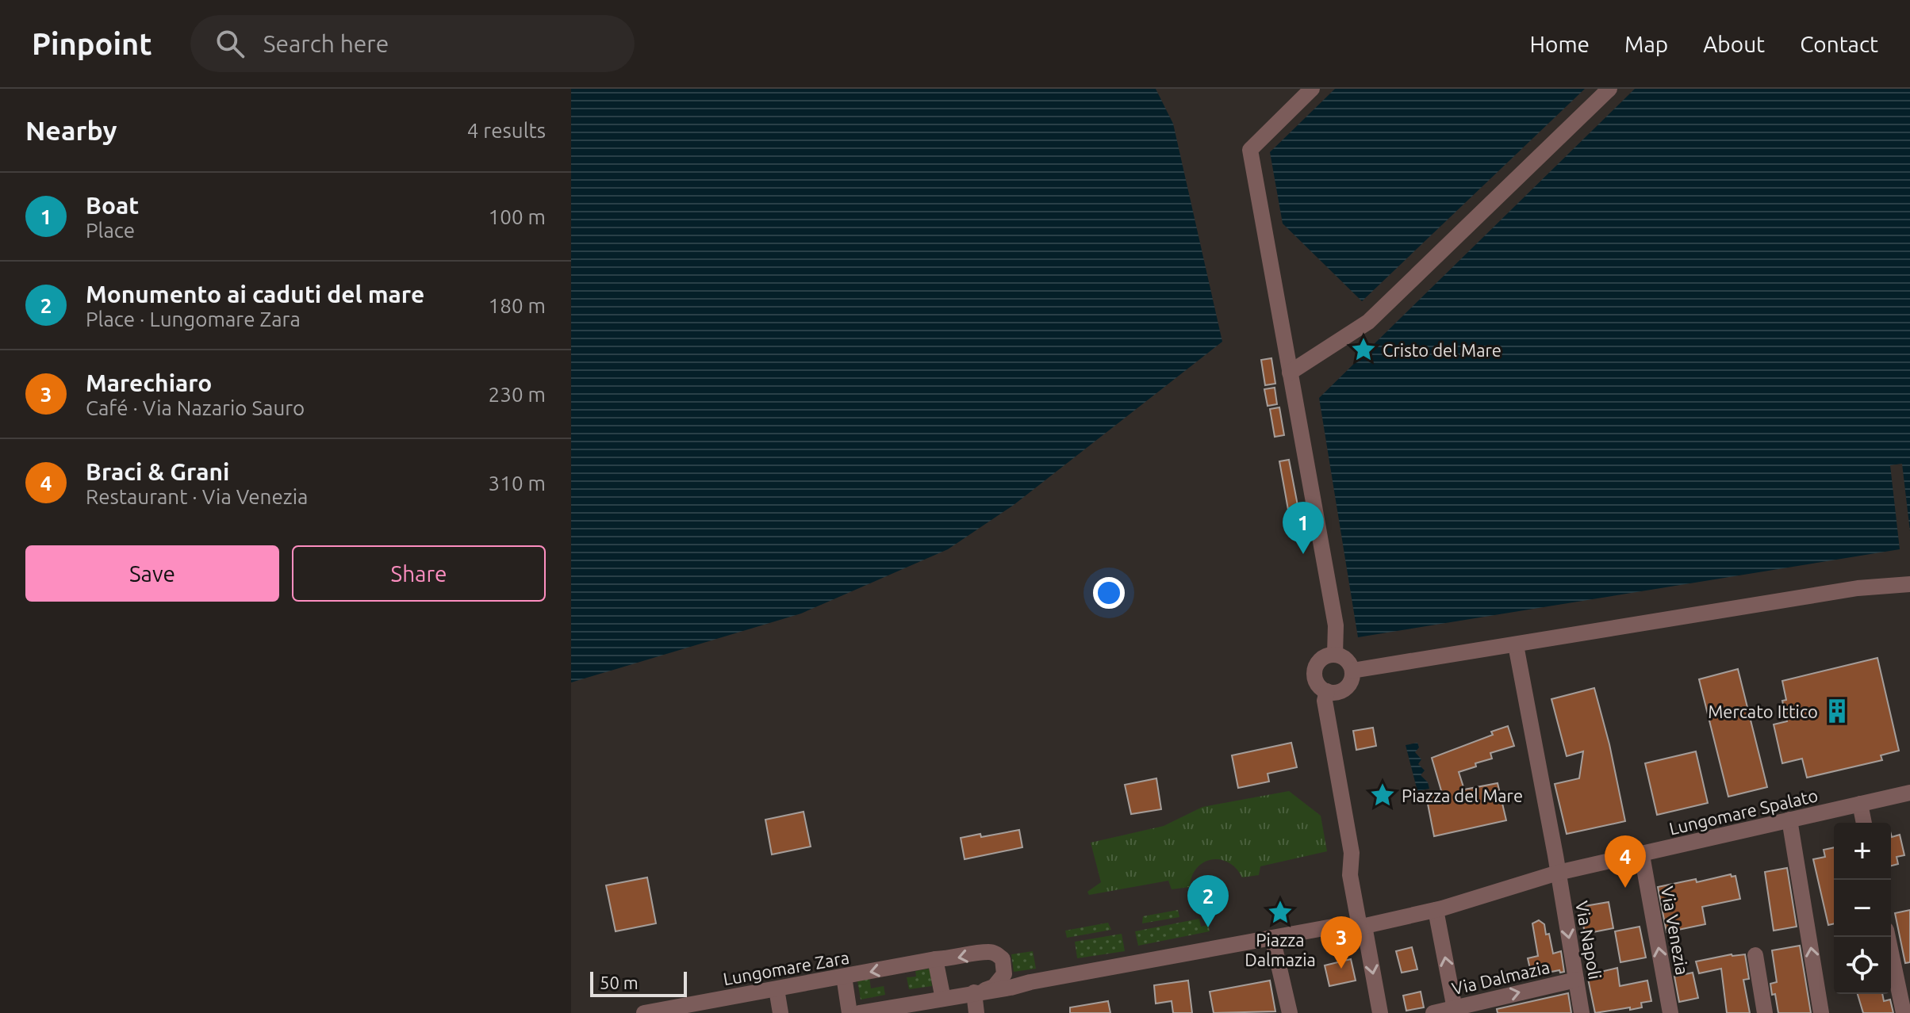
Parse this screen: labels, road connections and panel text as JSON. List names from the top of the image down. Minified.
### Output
{"streets":{"street":["Lungomare Spalato","Via Venezia","Via Napoli","Lungomare Zara","Via Dalmazia"]},"crossings":[["Lungomare Spalato","Via Venezia"],["Lungomare Spalato","Via Napoli"],["Via Napoli","Via Dalmazia"]],"one_way":["Via Venezia","Via Dalmazia"],"places":{"place":["Cristo del Mare","Piazza del Mare","Piazza Dalmazia"],"building":["Mercato Ittico"]},"scale_bar":"50 m","page":{"header":"Pinpoint","search":"Search here","nav":["Home","Map","About","Contact"],"heading":["Nearby","4 results"],"list":[{"mark":"1","name":"Boat","note":"Place","value":"100 m"},{"mark":"2","name":"Monumento ai caduti del mare","note":"Place · Lungomare Zara","value":"180 m"},{"mark":"3","name":"Marechiaro","note":"Café · Via Nazario Sauro","value":"230 m"},{"mark":"4","name":"Braci & Grani","note":"Restaurant · Via Venezia","value":"310 m"}],"pins":["1","4","2","3"],"buttons":["Save","Share"],"map_buttons":["+","−"],"scale":"50 m"}}
